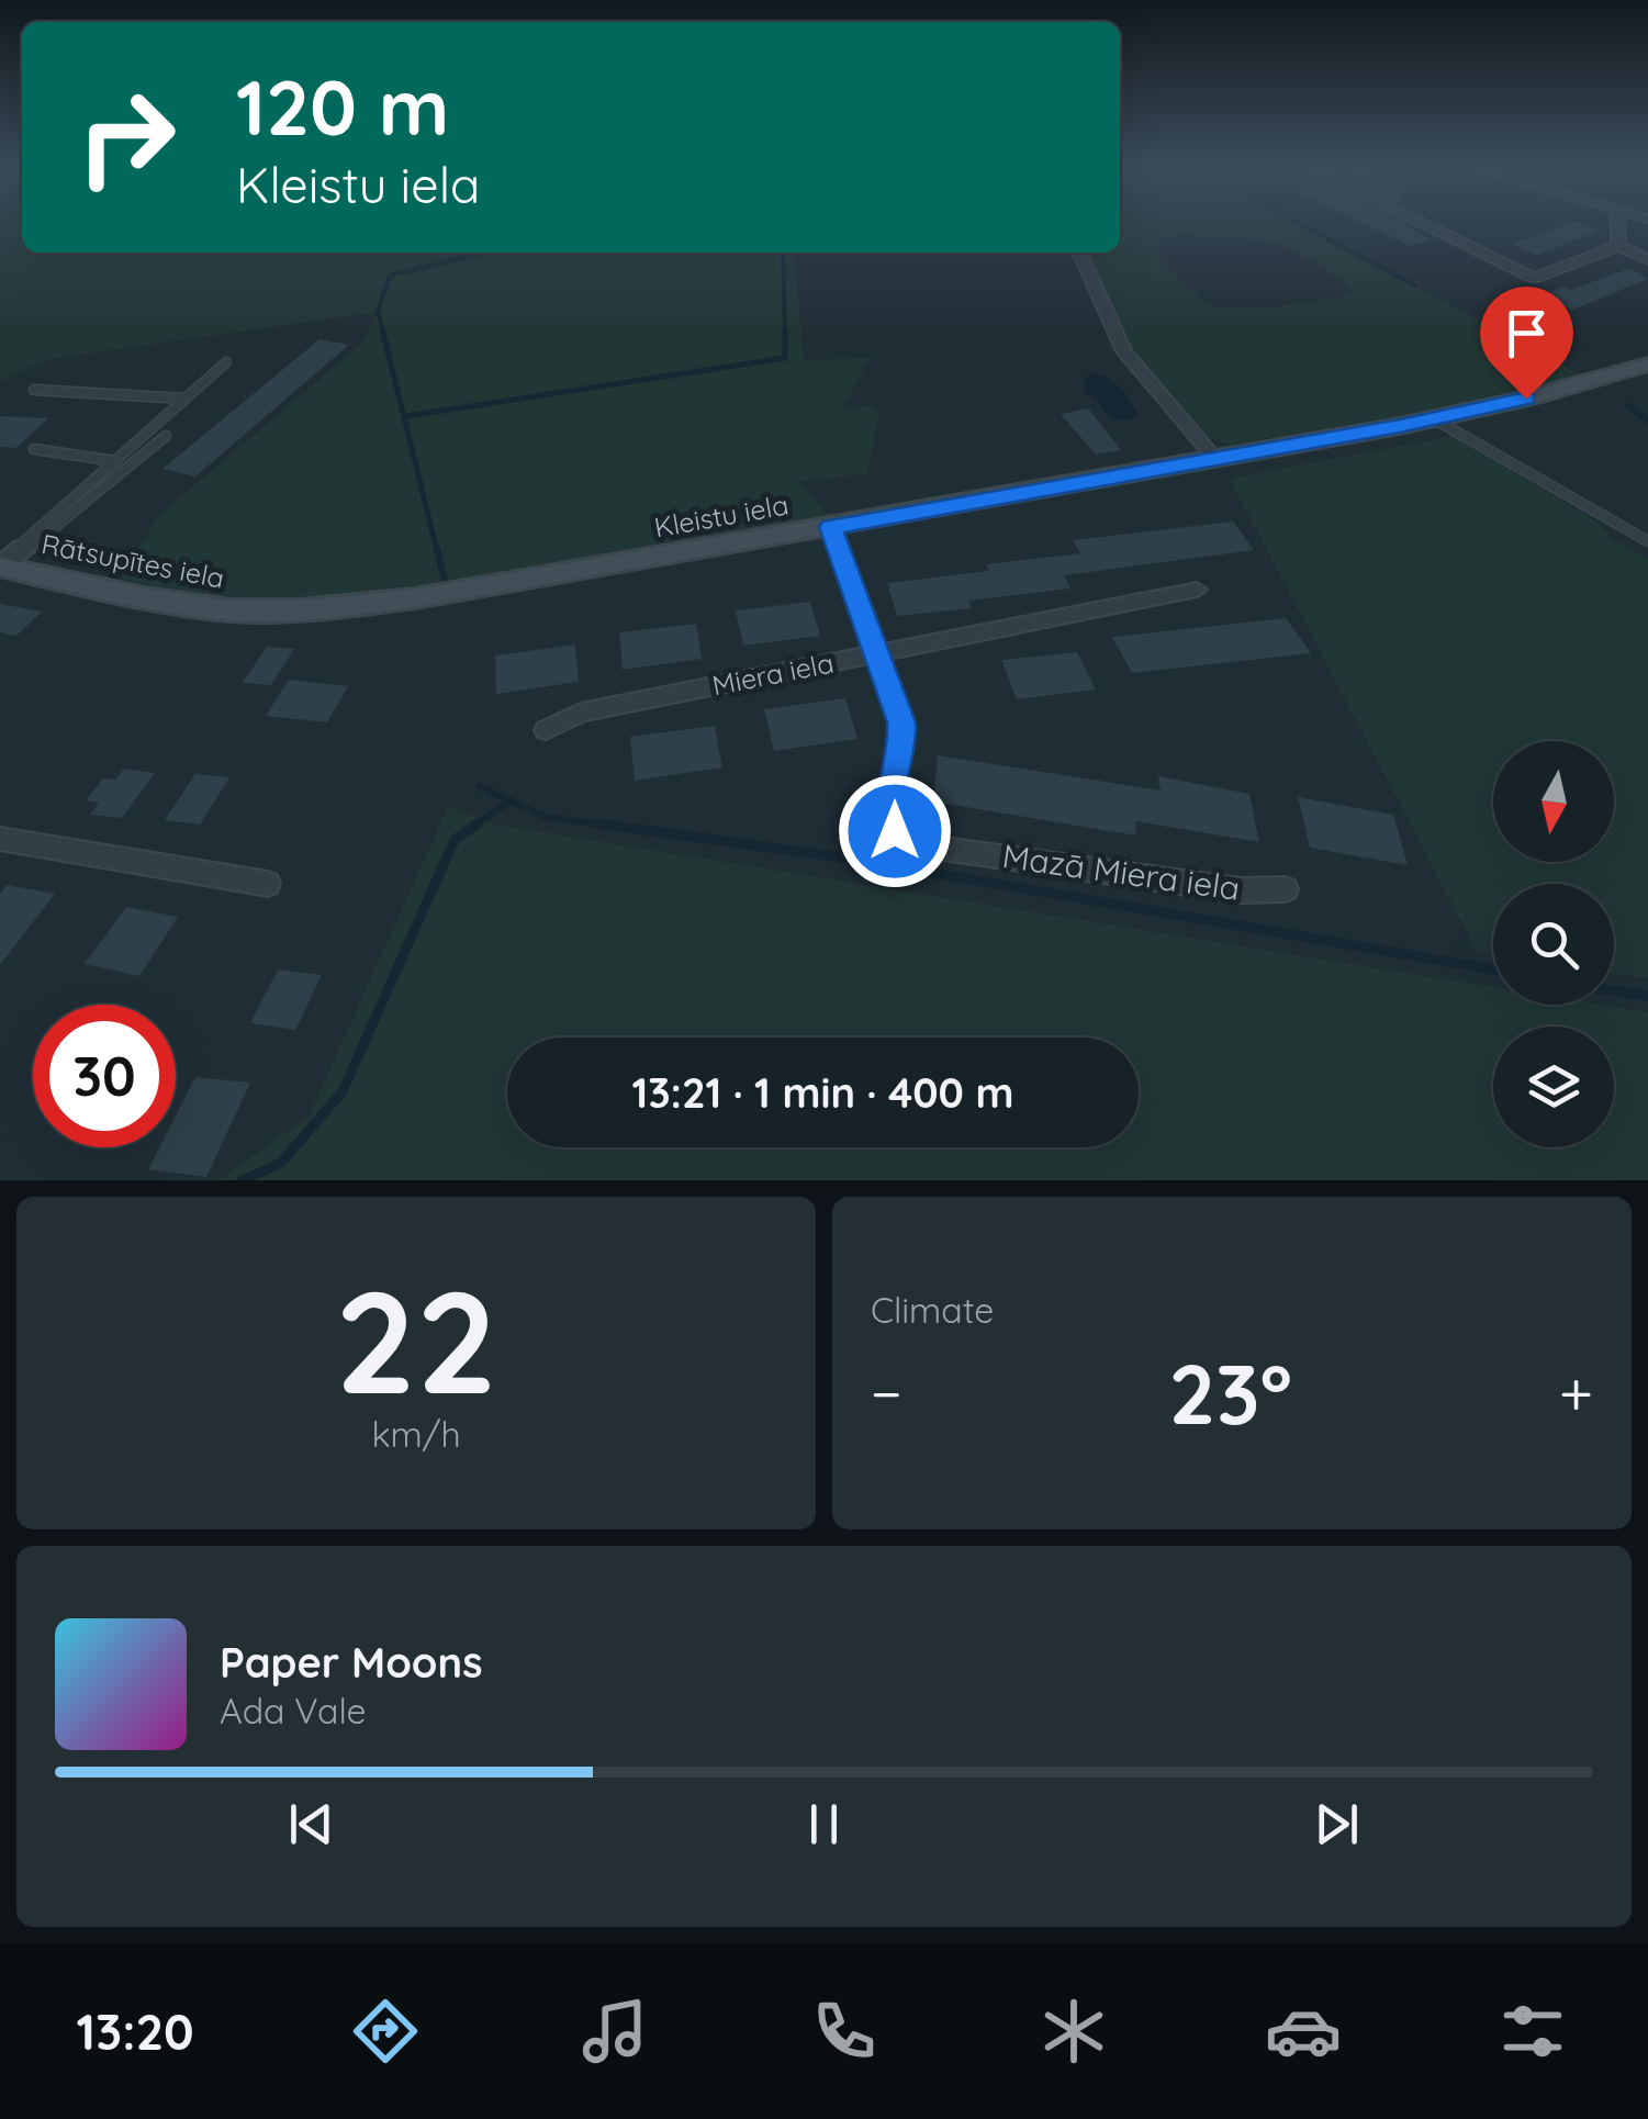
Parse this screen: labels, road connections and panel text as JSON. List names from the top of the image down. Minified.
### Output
{"streets":{"street":["Kleistu iela","Rātsupītes iela","Miera iela","Mazā Miera iela"]},"crossings":[["Kleistu iela","Rātsupītes iela"],["Miera iela","Mazā Miera iela"]],"north":"bottom","page":{"turn":["120 m","Kleistu iela"],"limit":"30","trip":"13:21 · 1 min · 400 m","tile":[["22","km/h"],"Climate"],"heat":["−","23°","+"],"song":["Paper Moons","Ada Vale"],"tabs":"13:20"}}
